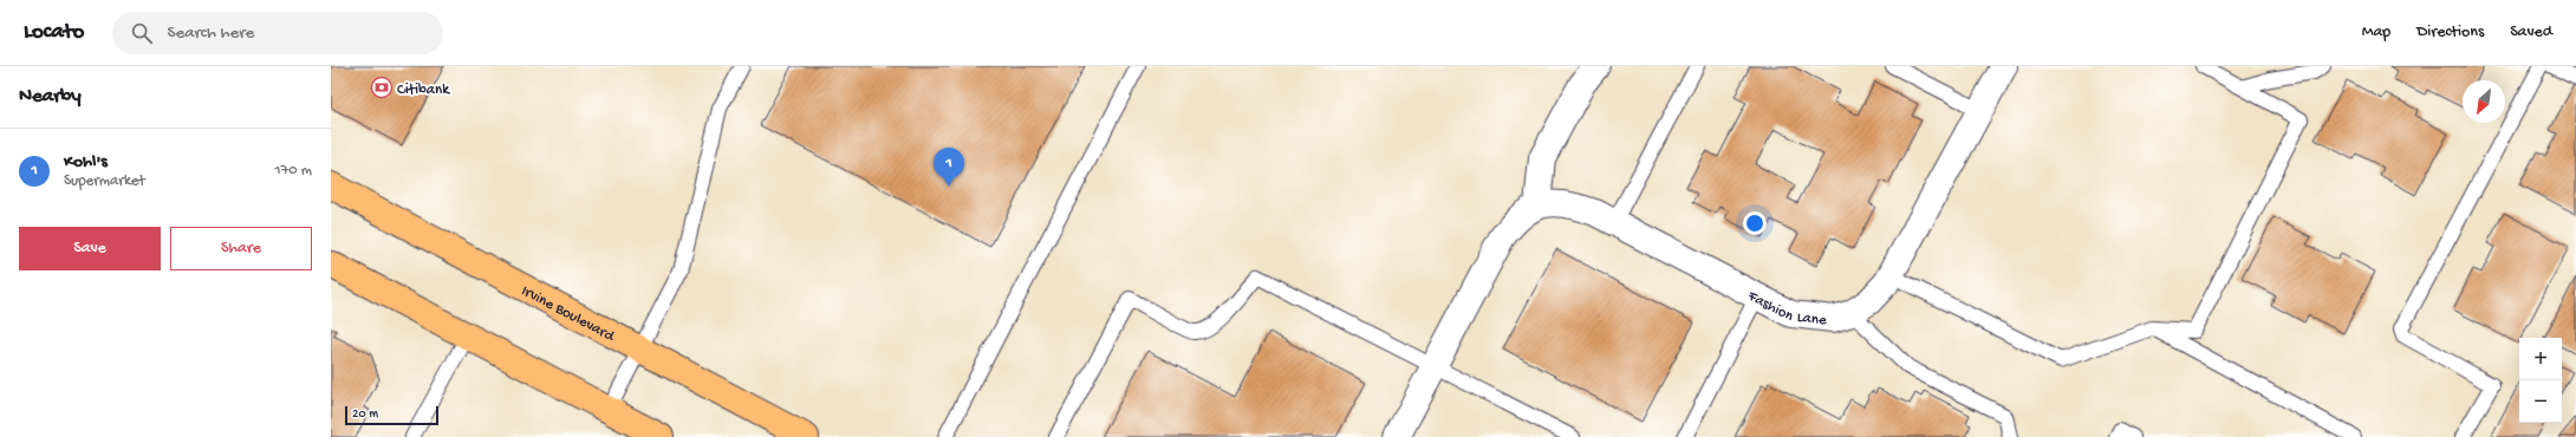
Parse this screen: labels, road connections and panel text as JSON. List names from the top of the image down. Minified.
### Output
{"streets":{"main road":["Irvine Boulevard"],"street":["Fashion Lane"]},"places":{"bank":["Citibank"]},"scale_bar":"20 m","north":"bottom left","page":{"header":"Locato","search":"Search here","nav":["Map","Directions","Saved"],"heading":"Nearby","list":[{"mark":"1","name":"Kohl's","note":"Supermarket","value":"170 m"}],"pins":"1","buttons":["Save","Share"],"map_buttons":["+","−"],"scale":"20 m"}}
